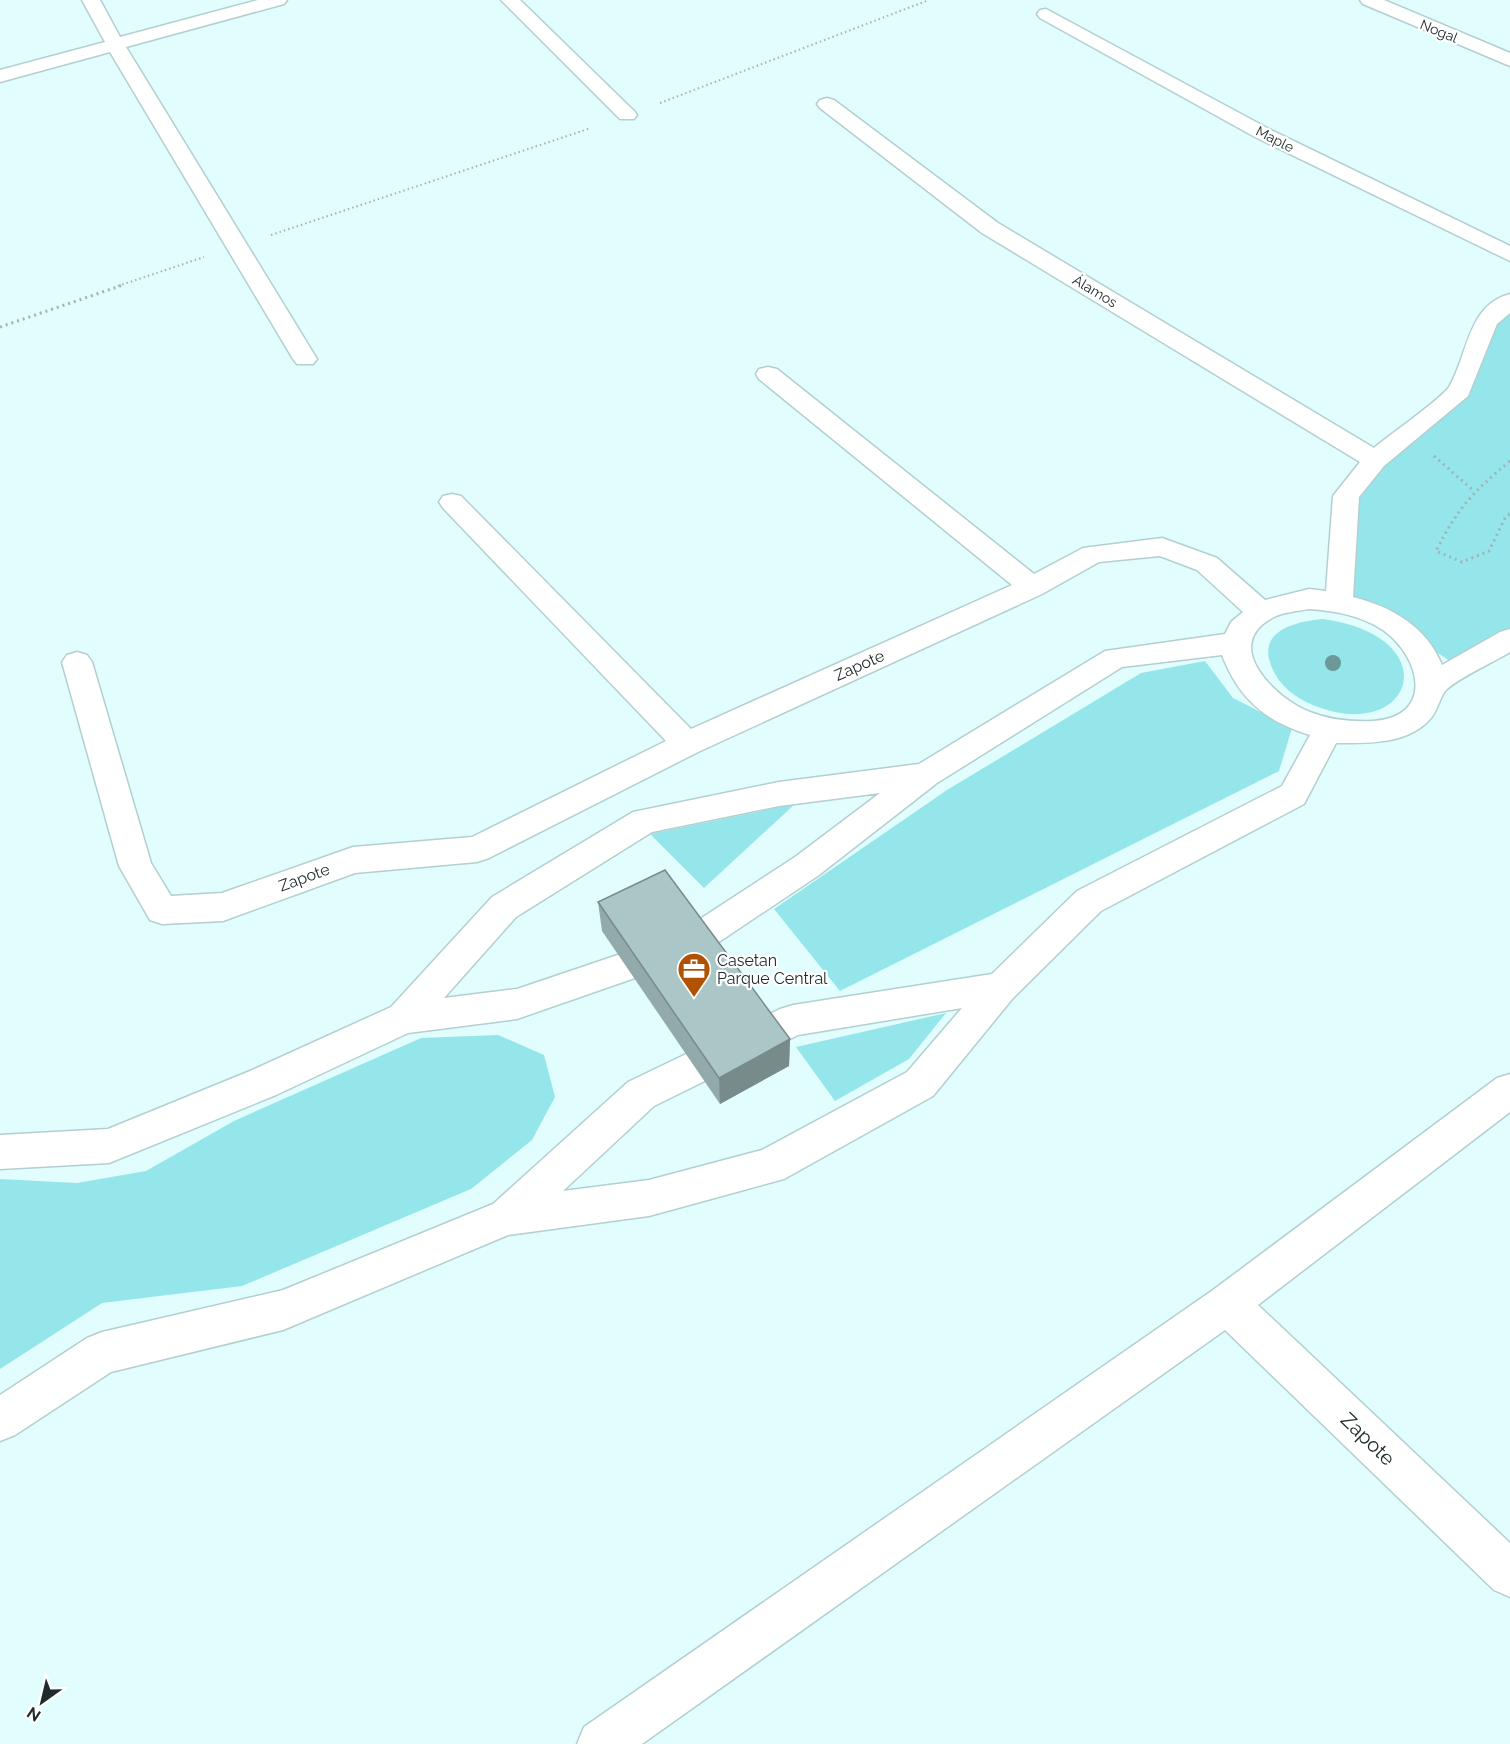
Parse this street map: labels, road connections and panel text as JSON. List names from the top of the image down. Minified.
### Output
{"streets":{"street":["Nogal","Maple","Álamos","Zapote"]},"places":{"office":["Casetan Parque Central"]},"north":"bottom left"}
